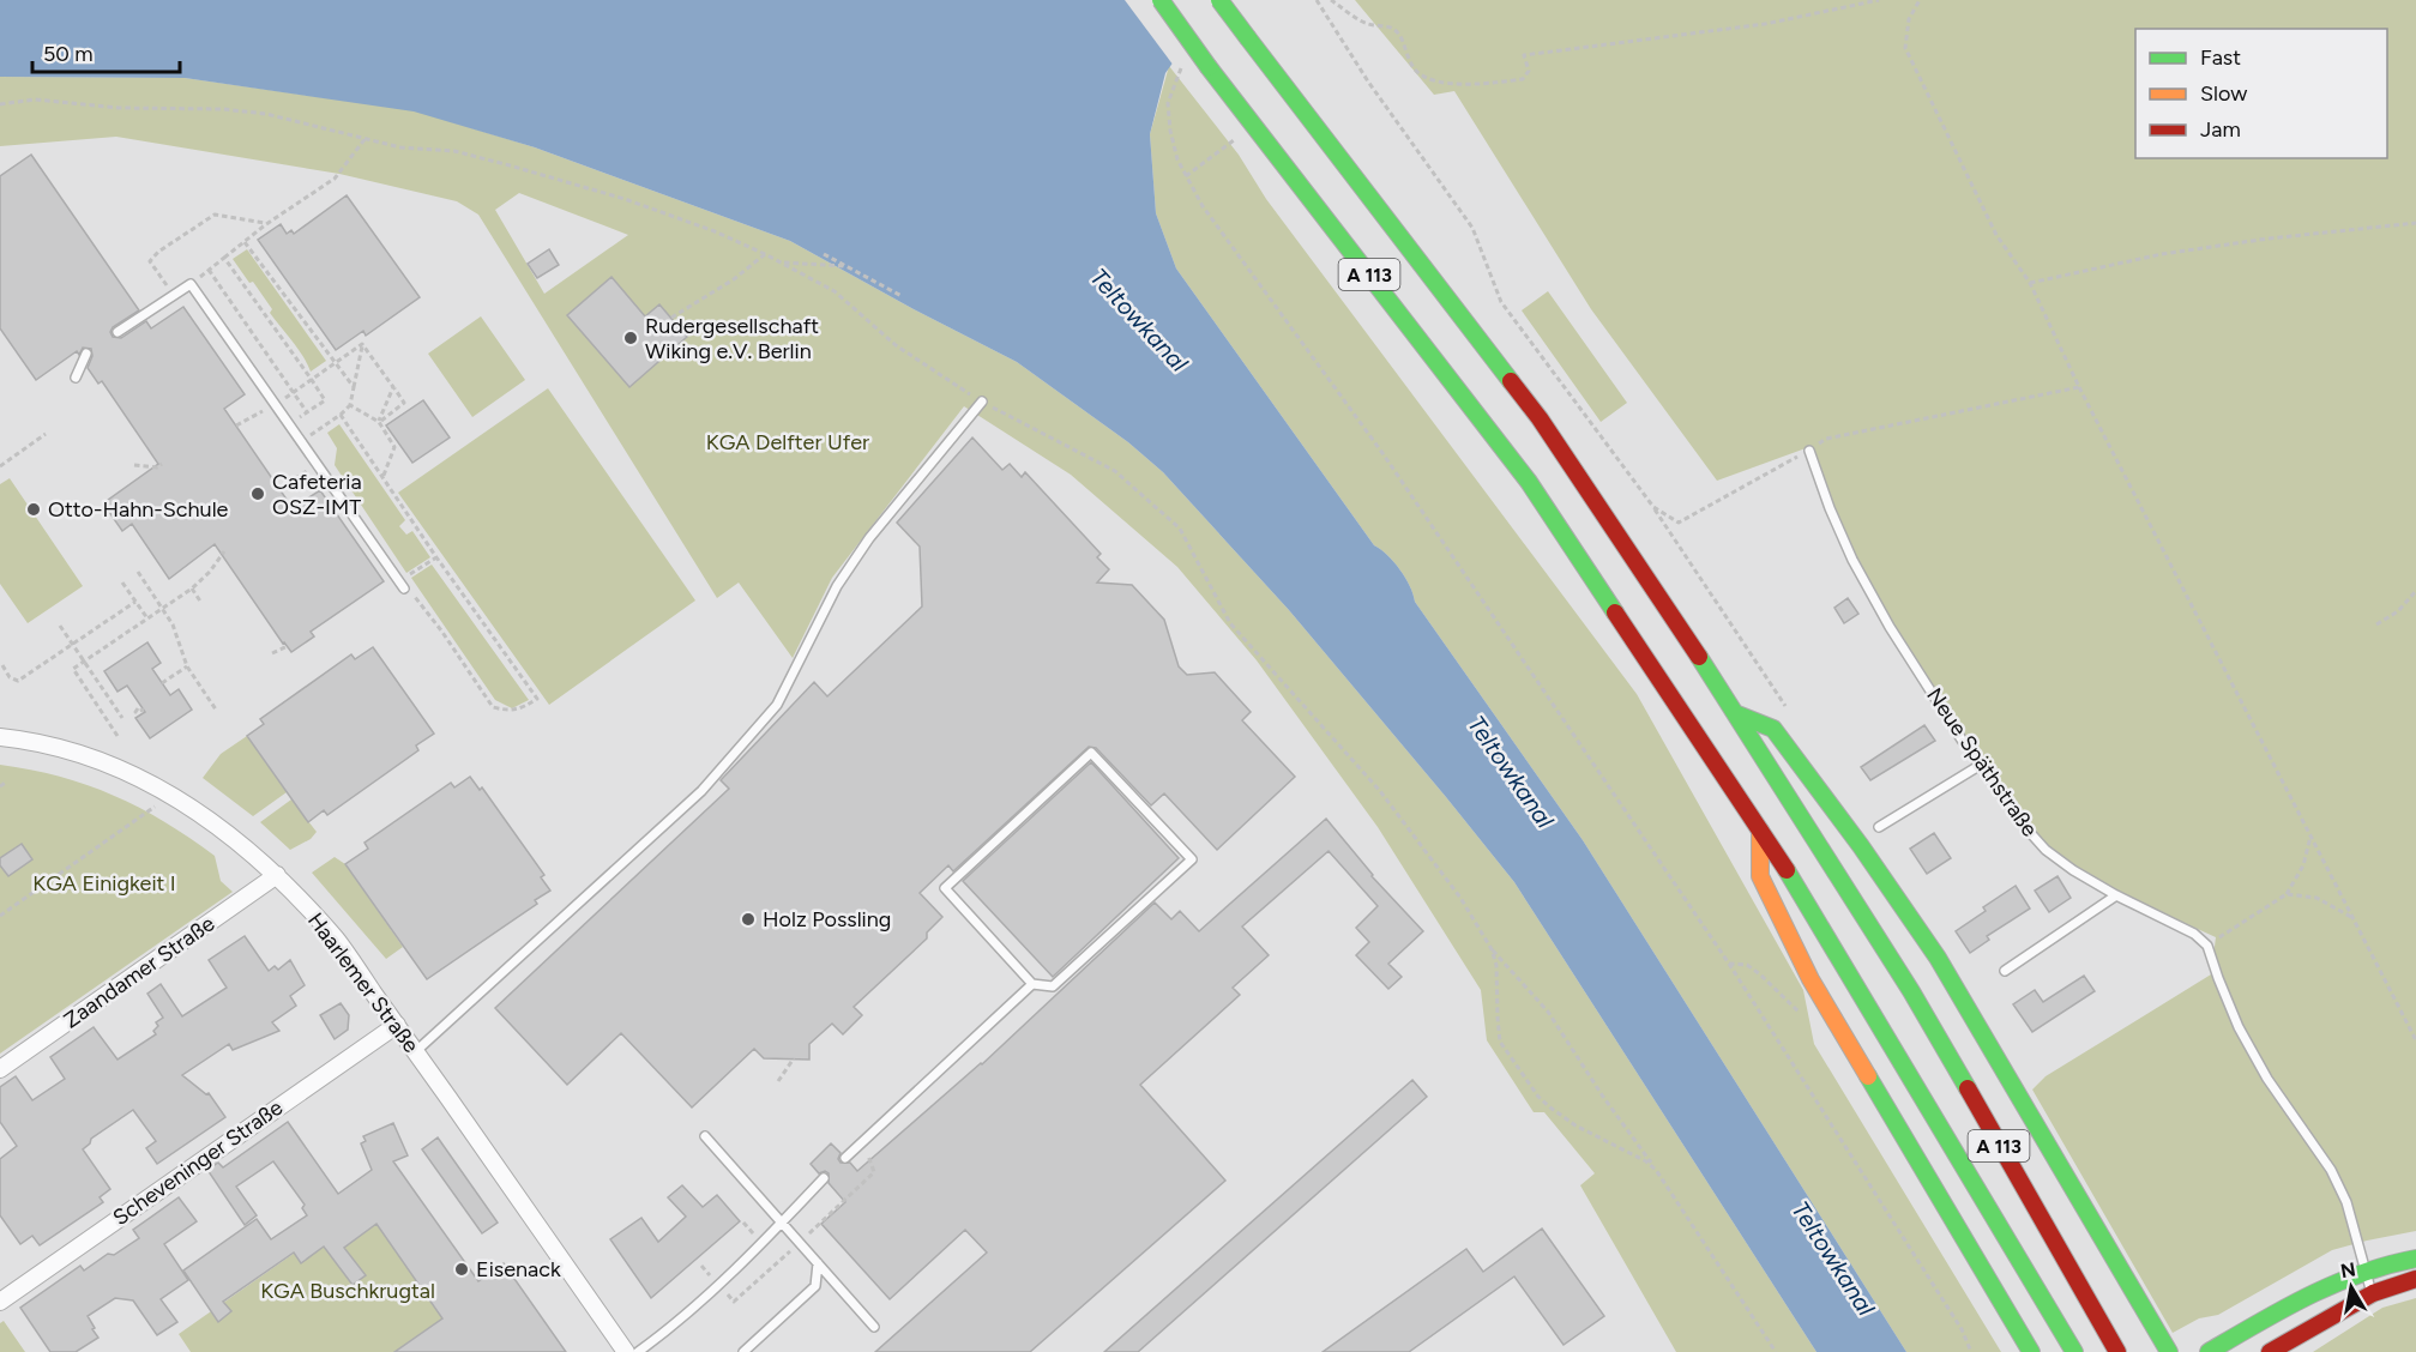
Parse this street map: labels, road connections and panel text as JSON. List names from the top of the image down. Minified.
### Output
{"streets":{"main road":["A 113"],"street":["Zaandamer Straße","Haarlemer Straße","Scheveninger Straße"],"lane":["Neue Späthstraße"]},"crossings":[["Zaandamer Straße","Haarlemer Straße"],["Haarlemer Straße","Scheveninger Straße"]],"water":["Teltowkanal"],"parks":["KGA Delfter Ufer","KGA Einigkeit I","KGA Buschkrugtal"],"places":["Rudergesellschaft Wiking e.V. Berlin","Cafeteria OSZ-IMT","Otto-Hahn-Schule","Holz Possling","Eisenack"],"legend":["Fast","Slow","Jam"],"scale_bar":"50 m","north":"top"}
